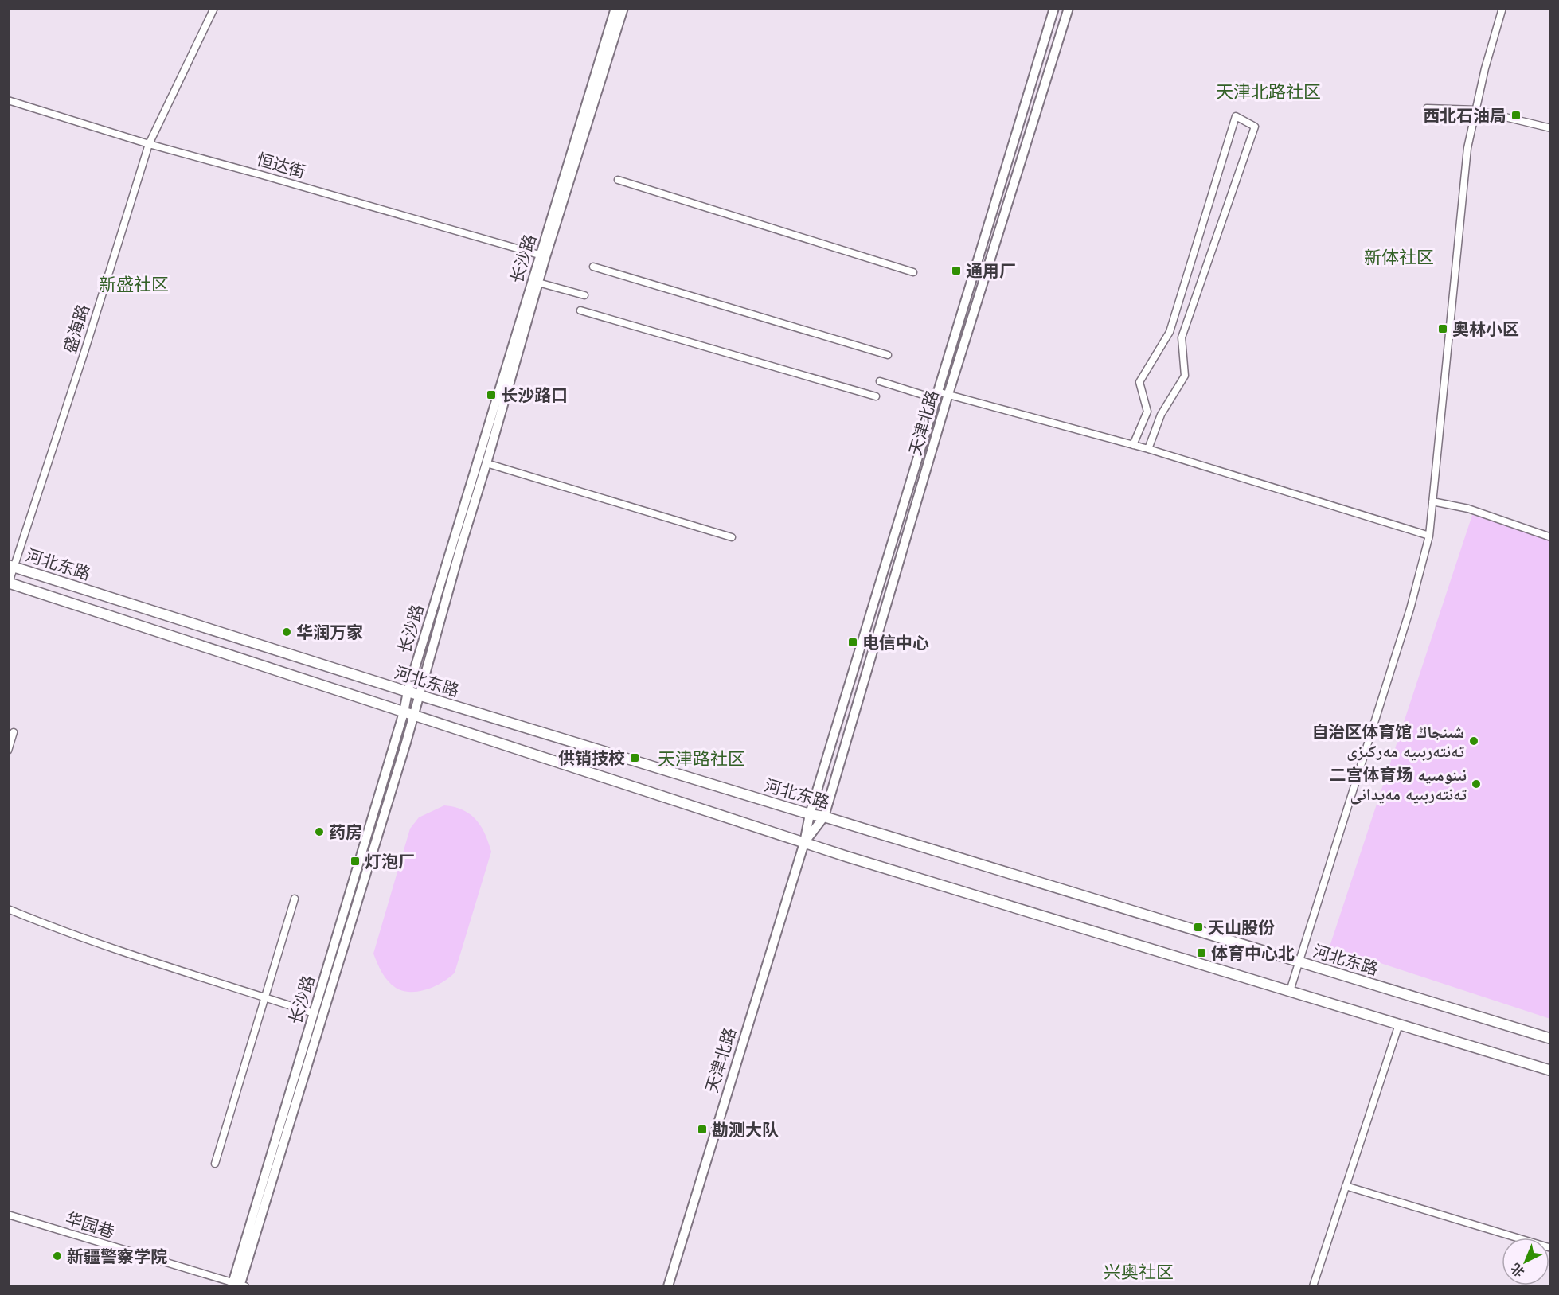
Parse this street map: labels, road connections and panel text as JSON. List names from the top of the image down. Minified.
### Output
{"streets":{"main road":["河北东路"],"street":["恒达街","长沙路","盛海路","天津北路","华园巷"]},"crossings":[["恒达街","长沙路"],["恒达街","盛海路"],["长沙路","河北东路"],["长沙路","华园巷"],["盛海路","河北东路"],["天津北路","河北东路"]],"districts":["天津北路社区","新体社区","新盛社区","天津路社区","兴奥社区"],"places":{"transit":["西北石油局","通用厂","奥林小区","长沙路口","电信中心","供销技校","灯泡厂","天山股份","体育中心北","勘测大队"],"other":["华润万家","自治区体育馆 شىنجاڭ تەنتەربىيە مەركىزى","二宫体育场 نىنومىيە تەنتەربىيە مەيدانى","药房","新疆警察学院"]},"north":"bottom left"}
